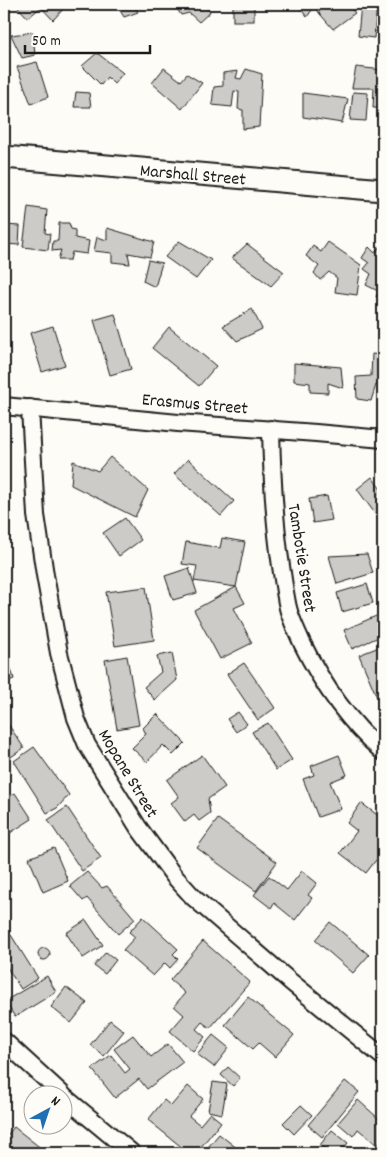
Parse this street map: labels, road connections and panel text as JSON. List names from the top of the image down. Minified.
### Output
{"streets":{"street":["Marshall Street","Erasmus Street","Tambotie Street","Mopane Street"]},"crossings":[["Erasmus Street","Tambotie Street"],["Erasmus Street","Mopane Street"]],"scale_bar":"50 m","north":"top right"}
